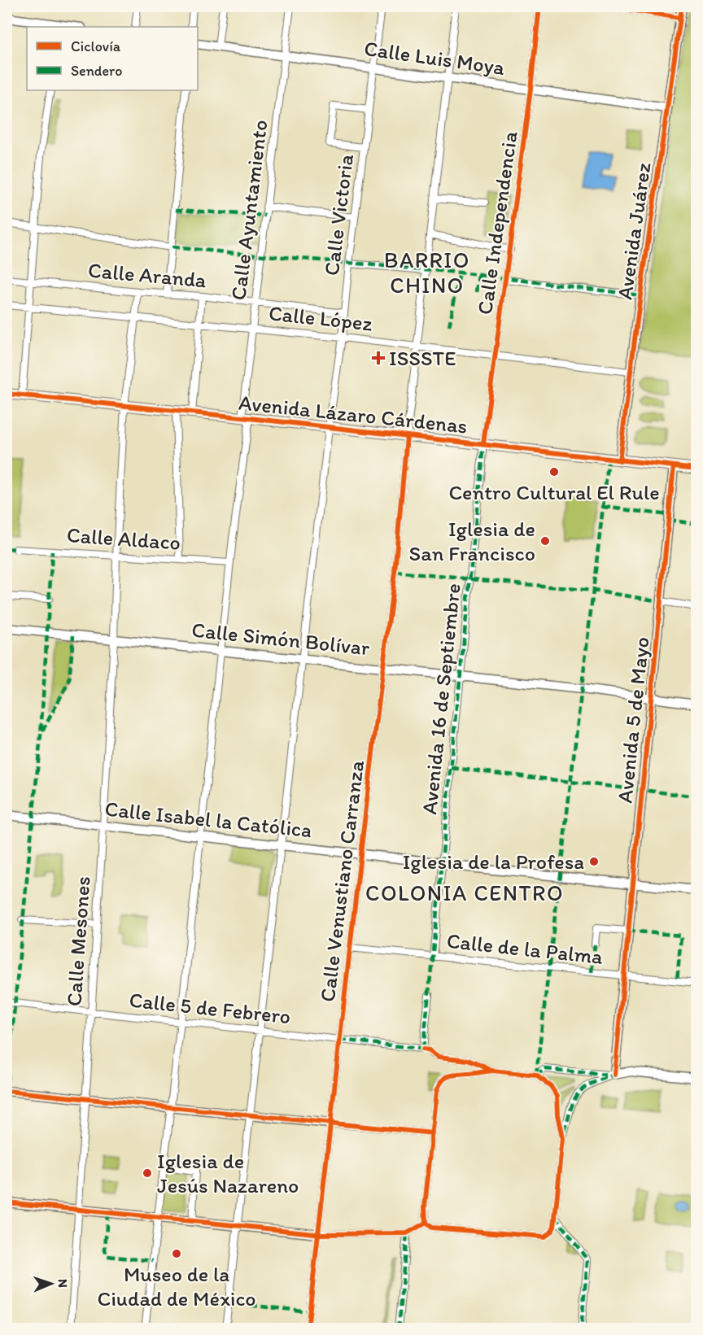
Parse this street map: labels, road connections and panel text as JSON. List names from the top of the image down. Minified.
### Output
{"streets":{"main road":["Avenida Lázaro Cárdenas"],"street":["Calle Luis Moya","Calle Ayuntamiento","Calle Victoria","Calle Independencia","Avenida Juárez","Calle Aranda","Calle López","Calle Aldaco","Calle Simón Bolívar","Avenida 16 de Septiembre","Avenida 5 de Mayo","Calle Isabel la Católica","Calle Venustiano Carranza","Calle Mesones","Calle de la Palma","Calle 5 de Febrero"]},"crossings":[["Calle Luis Moya","Calle Ayuntamiento"],["Calle Luis Moya","Calle Victoria"],["Calle Luis Moya","Calle Independencia"],["Calle Luis Moya","Avenida Juárez"],["Calle Luis Moya","Calle Venustiano Carranza"],["Calle Ayuntamiento","Calle Aranda"],["Calle Ayuntamiento","Calle López"],["Calle Ayuntamiento","Avenida Lázaro Cárdenas"],["Calle Ayuntamiento","Calle Aldaco"],["Calle Ayuntamiento","Calle Simón Bolívar"],["Calle Ayuntamiento","Calle Isabel la Católica"],["Calle Ayuntamiento","Calle 5 de Febrero"],["Calle Victoria","Calle Aranda"],["Calle Victoria","Calle López"],["Calle Victoria","Avenida Lázaro Cárdenas"],["Calle Victoria","Calle Simón Bolívar"],["Calle Victoria","Calle Isabel la Católica"],["Calle Victoria","Calle 5 de Febrero"],["Calle Independencia","Calle López"],["Calle Independencia","Avenida Lázaro Cárdenas"],["Calle Independencia","Avenida 16 de Septiembre"],["Avenida Juárez","Calle López"],["Avenida Juárez","Avenida Lázaro Cárdenas"],["Calle Aranda","Calle Mesones"],["Calle López","Calle Venustiano Carranza"],["Calle López","Calle Mesones"],["Avenida Lázaro Cárdenas","Avenida 16 de Septiembre"],["Avenida Lázaro Cárdenas","Avenida 5 de Mayo"],["Avenida Lázaro Cárdenas","Calle Venustiano Carranza"],["Avenida Lázaro Cárdenas","Calle Mesones"],["Calle Aldaco","Calle Mesones"],["Calle Simón Bolívar","Avenida 16 de Septiembre"],["Calle Simón Bolívar","Avenida 5 de Mayo"],["Calle Simón Bolívar","Calle Venustiano Carranza"],["Calle Simón Bolívar","Calle Mesones"],["Avenida 16 de Septiembre","Calle Isabel la Católica"],["Avenida 16 de Septiembre","Calle de la Palma"],["Avenida 5 de Mayo","Calle Isabel la Católica"],["Avenida 5 de Mayo","Calle de la Palma"],["Calle Isabel la Católica","Calle Venustiano Carranza"],["Calle Isabel la Católica","Calle Mesones"],["Calle Venustiano Carranza","Calle de la Palma"],["Calle Venustiano Carranza","Calle 5 de Febrero"],["Calle Mesones","Calle 5 de Febrero"]],"districts":["BARRIO CHINO","COLONIA CENTRO"],"places":{"health":["ISSSTE"],"other":["Centro Cultural El Rule","Iglesia de San Francisco","Iglesia de la Profesa","Iglesia de Jesús Nazareno","Museo de la Ciudad de México"]},"legend":["Ciclovía","Sendero"],"north":"right"}
